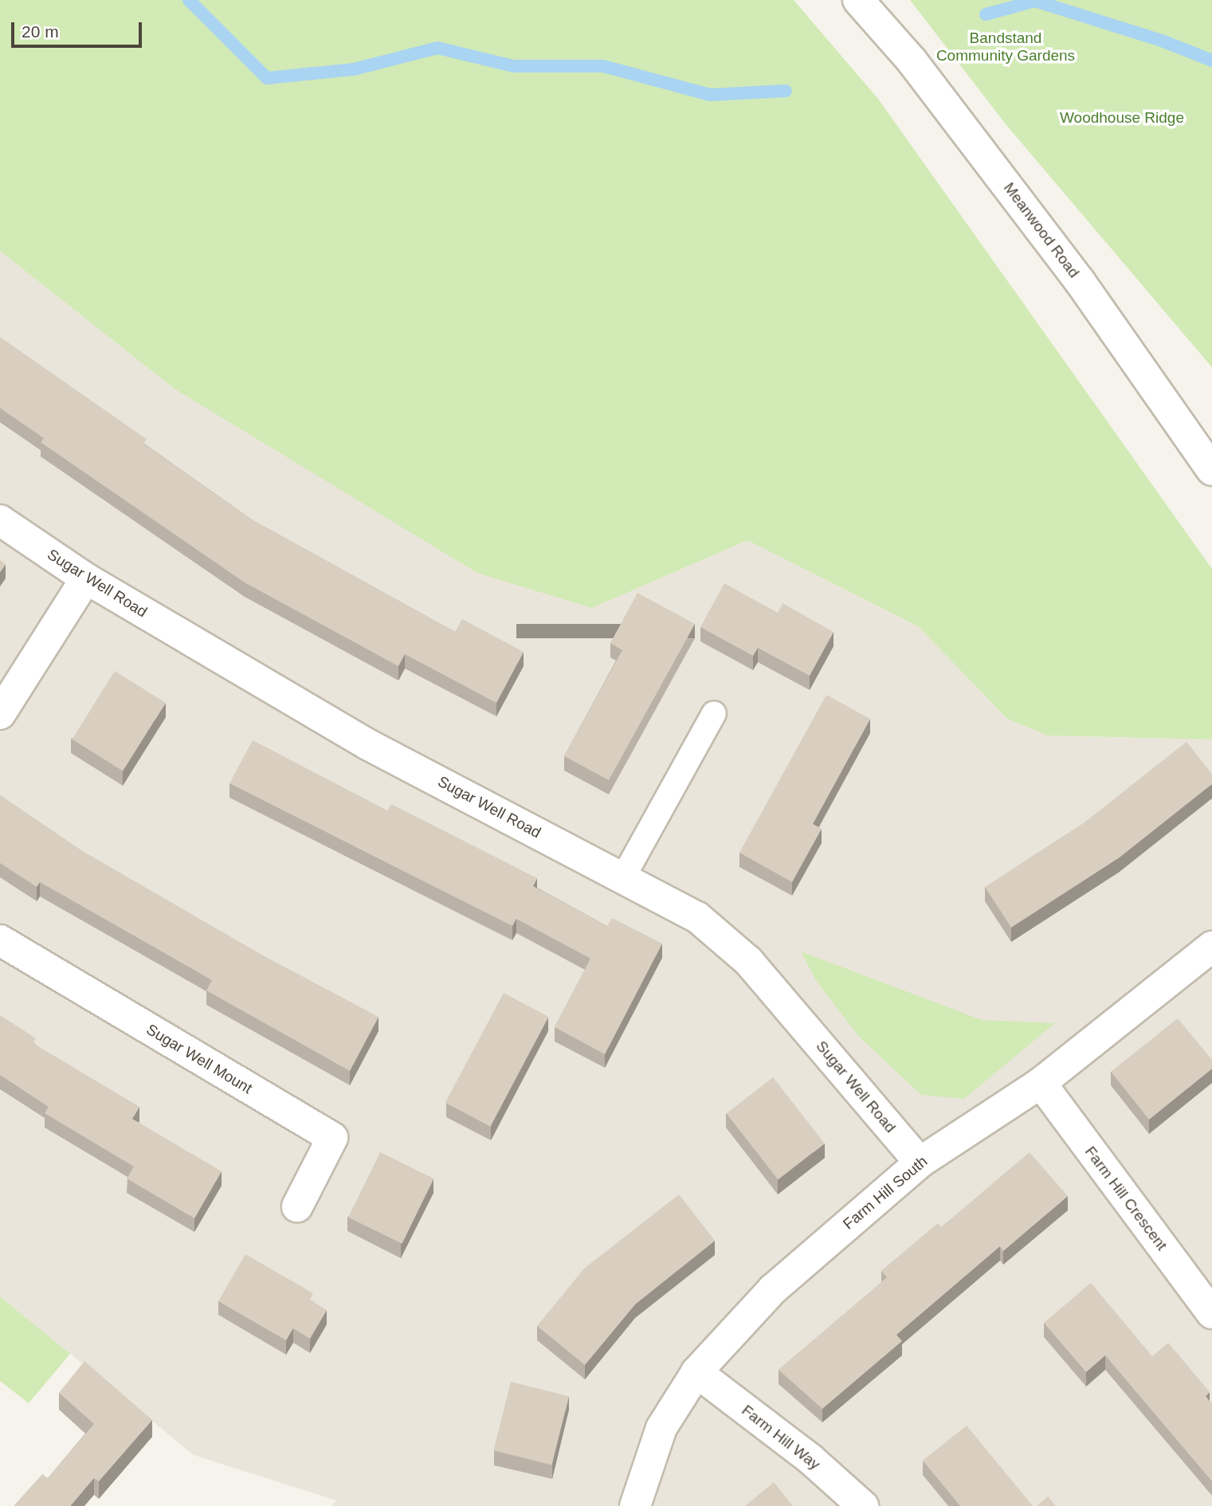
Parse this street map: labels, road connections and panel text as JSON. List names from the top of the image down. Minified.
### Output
{"streets":{"street":["Meanwood Road","Sugar Well Road","Sugar Well Mount","Farm Hill South","Farm Hill Crescent","Farm Hill Way"]},"crossings":[["Sugar Well Road","Farm Hill South"],["Farm Hill South","Farm Hill Crescent"],["Farm Hill South","Farm Hill Way"]],"parks":["Bandstand Community Gardens","Woodhouse Ridge"],"scale_bar":"20 m"}
